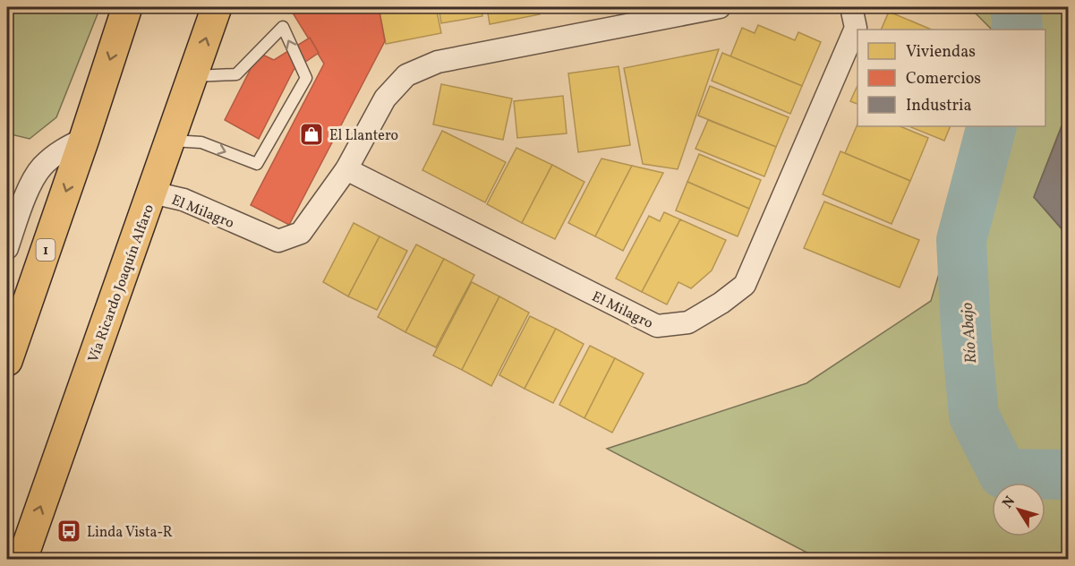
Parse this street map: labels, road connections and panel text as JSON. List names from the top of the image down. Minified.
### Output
{"streets":{"main road":["1","Vía Ricardo Joaquín Alfaro"],"street":["El Milagro"]},"crossings":[["El Milagro","Vía Ricardo Joaquín Alfaro"]],"water":["Río Abajo"],"places":{"shop":["El Llantero"],"bus stop":["Linda Vista-R"]},"legend":["Viviendas","Comercios","Industria"],"north":"top left"}
